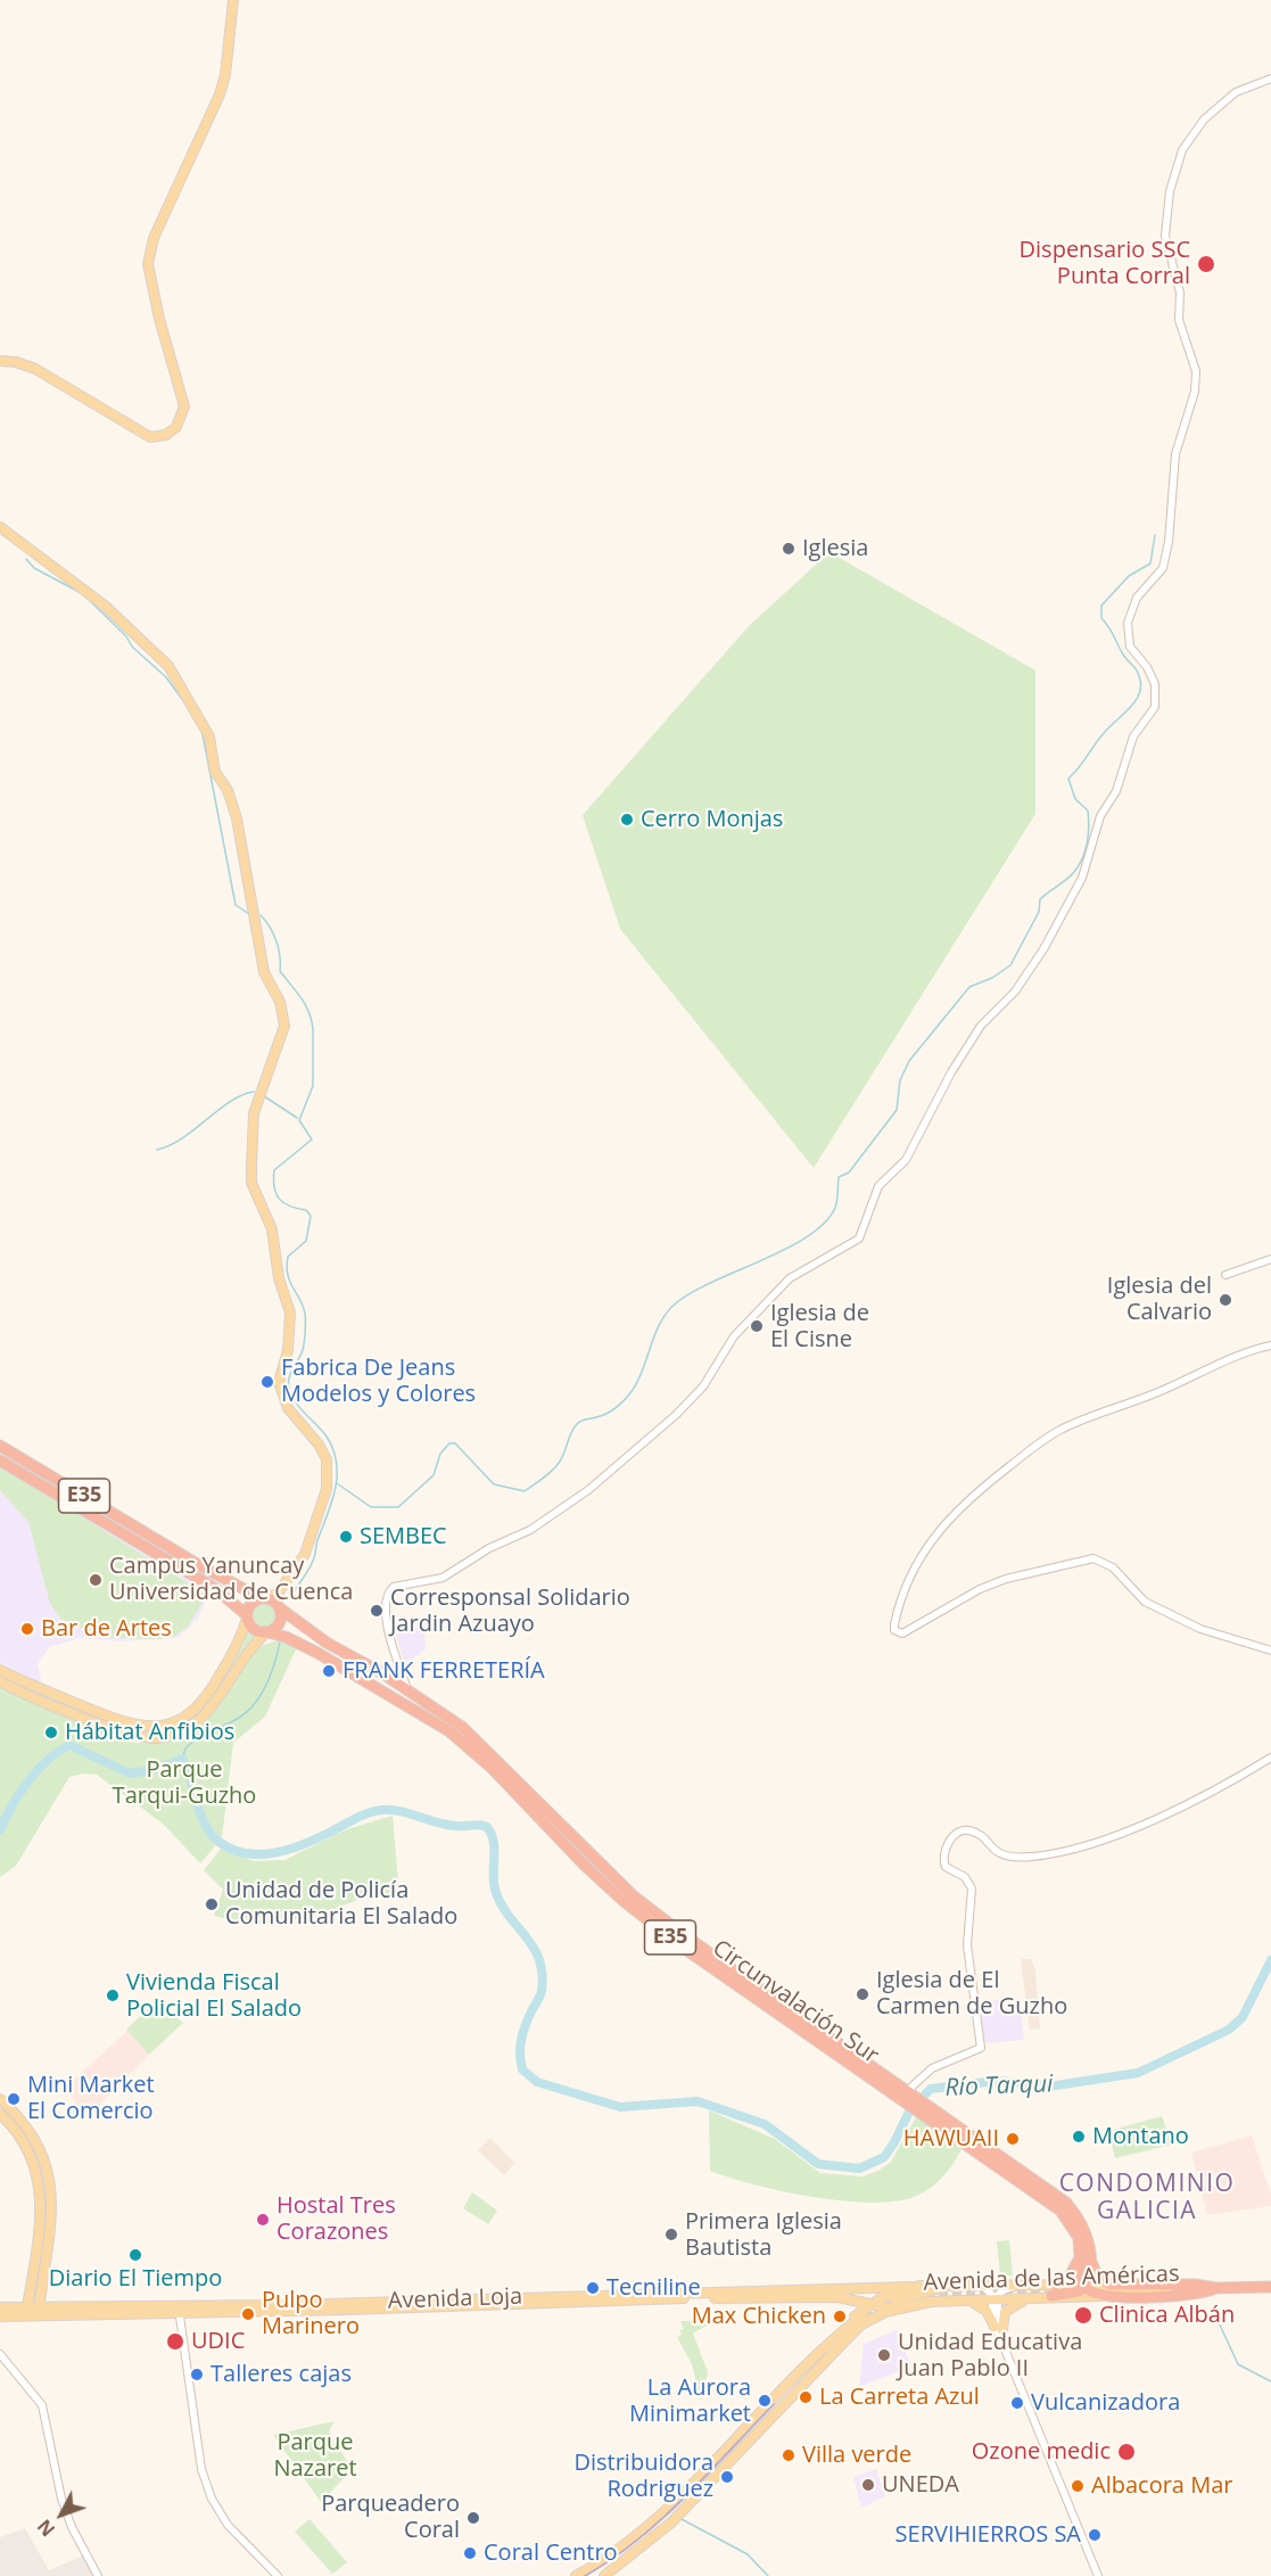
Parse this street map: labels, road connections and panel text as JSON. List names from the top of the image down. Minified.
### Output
{"streets":{"highway":["E35","Circunvalación Sur","Avenida de las Américas"],"main road":["Avenida Loja"]},"crossings":[["E35","Circunvalación Sur"],["E35","Avenida de las Américas"],["Avenida de las Américas","Avenida Loja"]],"districts":["CONDOMINIO GALICIA"],"water":["Río Tarqui"],"parks":["Parque Tarqui-Guzho","Parque Nazaret"],"places":["Dispensario SSC Punta Corral","Iglesia","Cerro Monjas","Iglesia del Calvario","Iglesia de El Cisne","Fabrica De Jeans Modelos y Colores","SEMBEC","Campus Yanuncay Universidad de Cuenca","Corresponsal Solidario Jardin Azuayo","Bar de Artes","FRANK FERRETERÍA","Hábitat Anfibios","Unidad de Policía Comunitaria El Salado","Iglesia de El Carmen de Guzho","Vivienda Fiscal Policial El Salado","Mini Market El Comercio","Montano","HAWUAII","Hostal Tres Corazones","Primera Iglesia Bautista","Diario El Tiempo","Tecniline","Pulpo Marinero","Clinica Albán","Max Chicken","UDIC","Unidad Educativa Juan Pablo II","Talleres cajas","La Carreta Azul","La Aurora Minimarket","Vulcanizadora","Ozone medic","Villa verde","Distribuidora Rodriguez","UNEDA","Albacora Mar","Parqueadero Coral","SERVIHIERROS SA","Coral Centro"],"north":"bottom left"}
